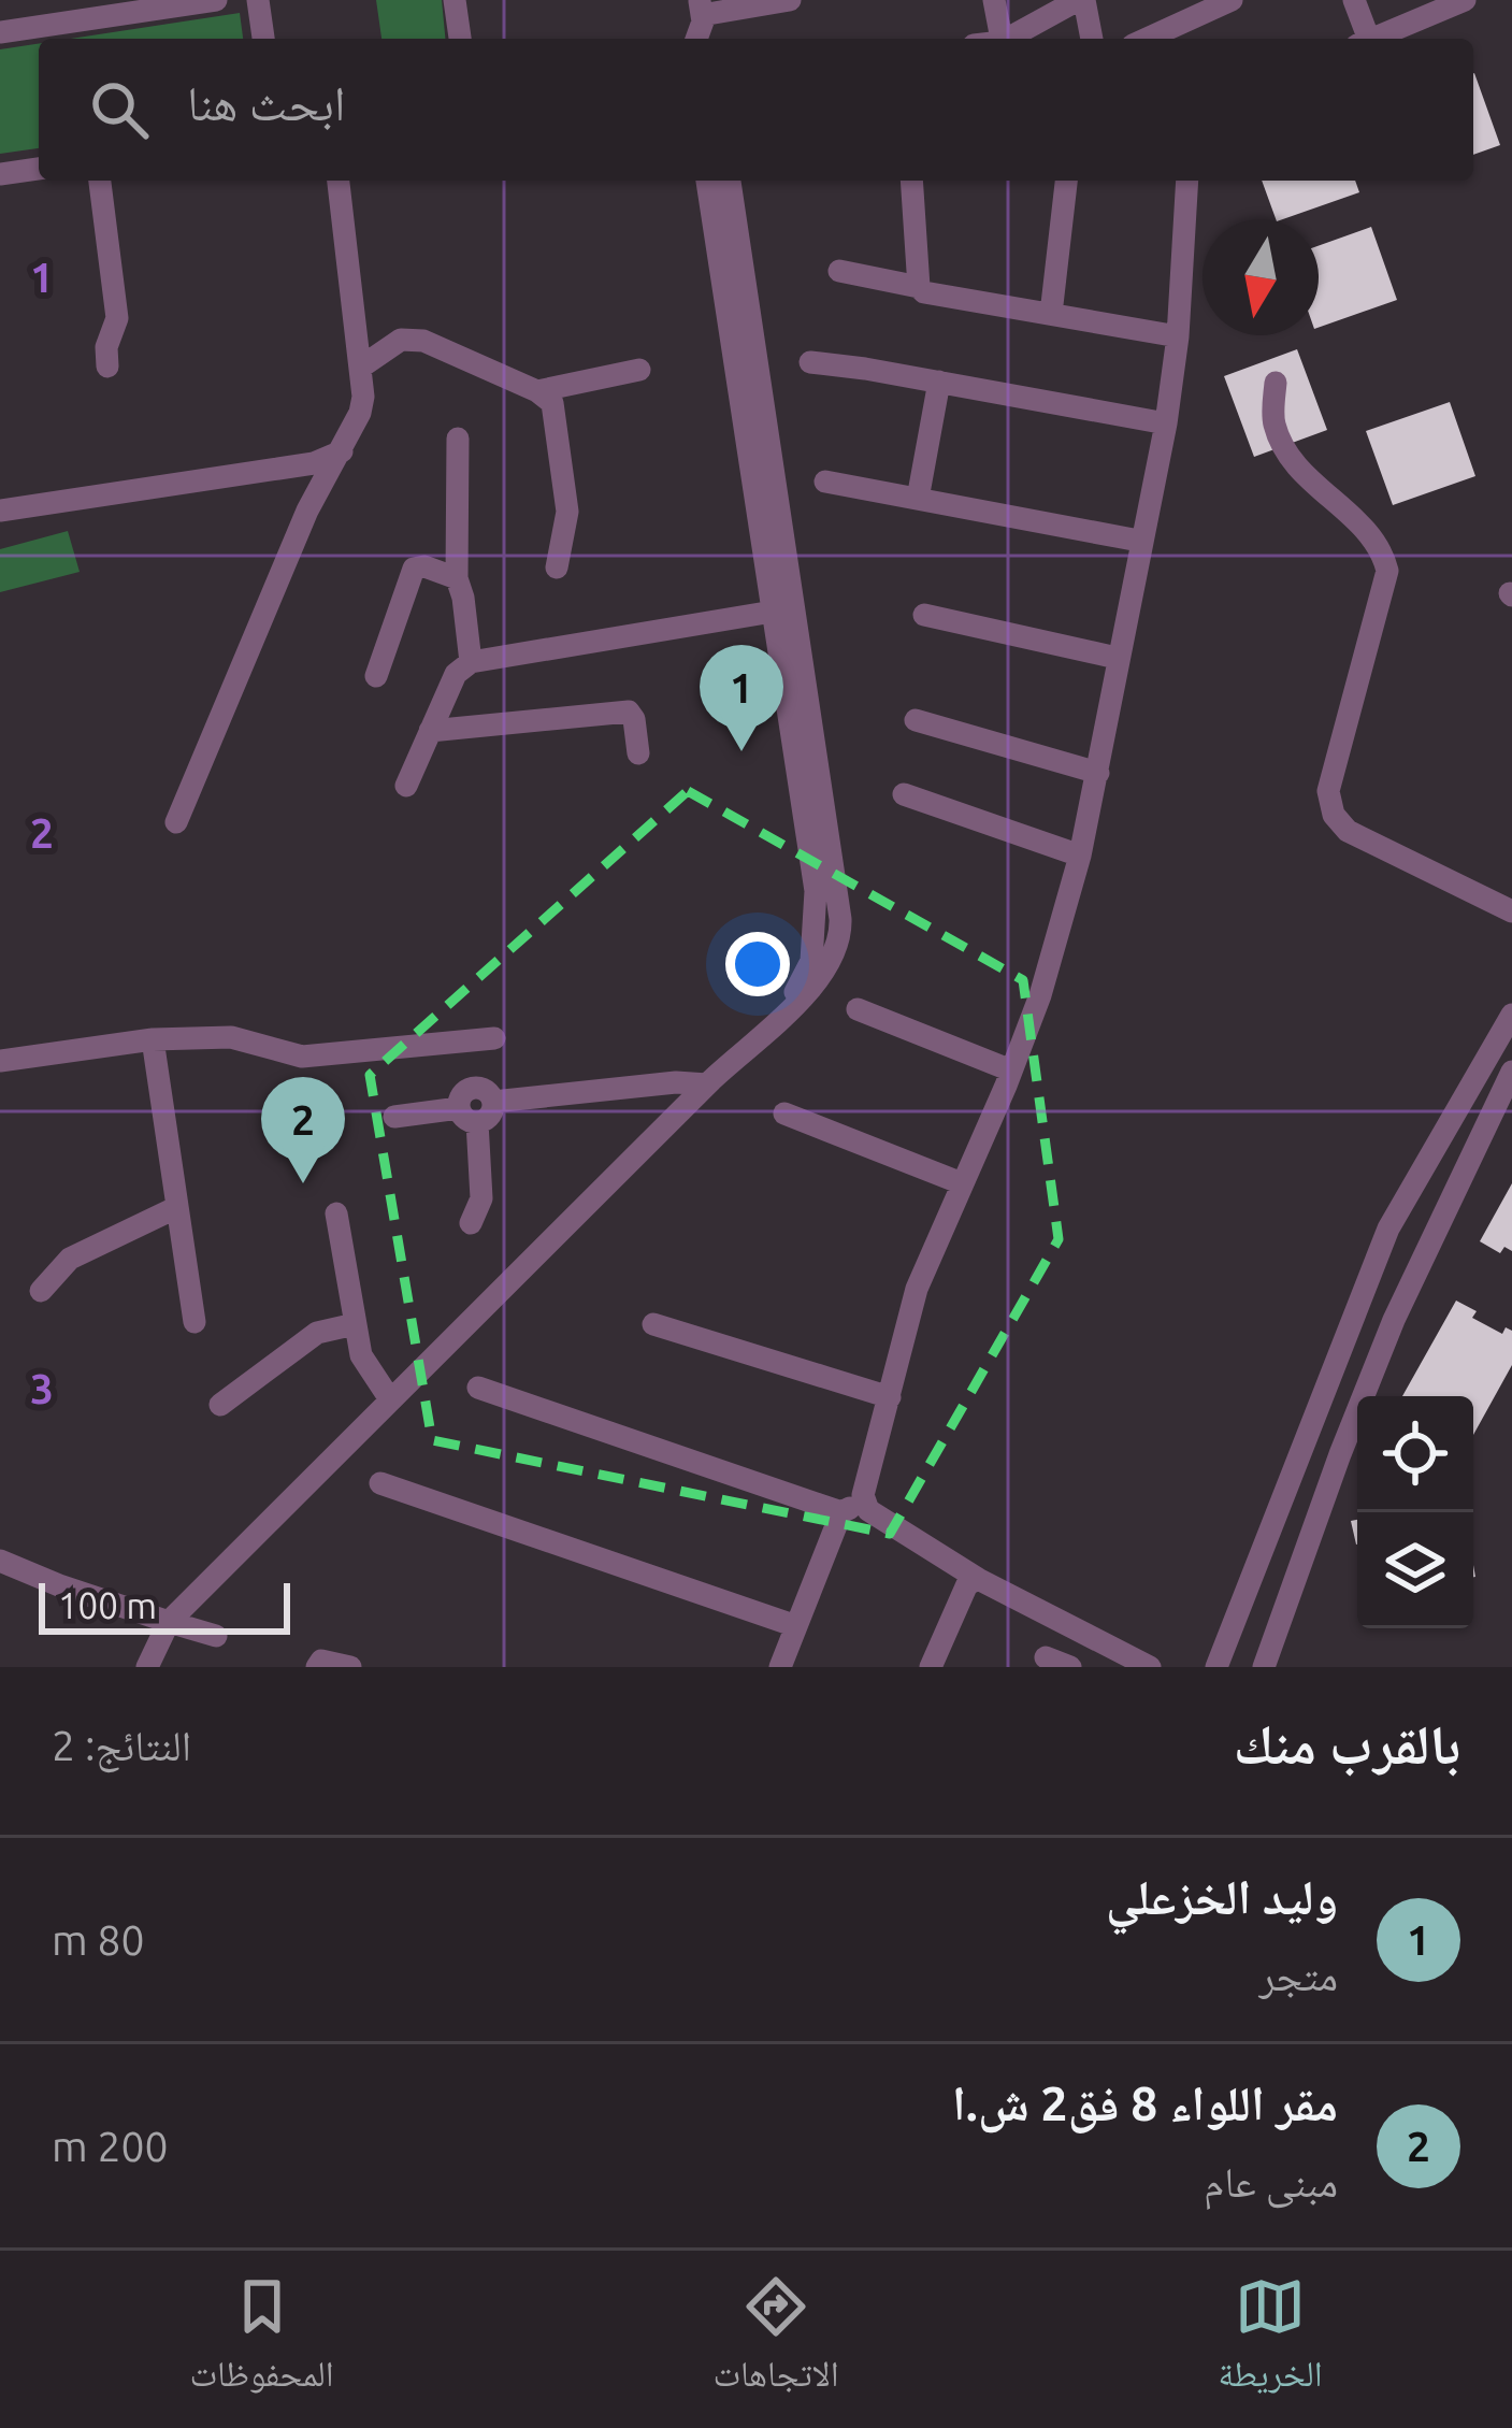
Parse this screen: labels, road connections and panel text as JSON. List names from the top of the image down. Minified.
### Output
{"scale_bar":"100 m","north":"bottom","page":{"search":"ابحث هنا","pins":["1","2"],"scale":"100 m","heading":["بالقرب منك","النتائج: 2"],"list":[{"mark":"1","name":"وليد الخزعلي","note":"متجر","value":"80 m"},{"mark":"2","name":"مقر اللواء 8 فق2 ش.ا","note":"مبنى عام","value":"200 m"}],"nav":["الخريطة","الاتجاهات","المحفوظات"]},"grid":{"rows":["1","2","3"]}}
